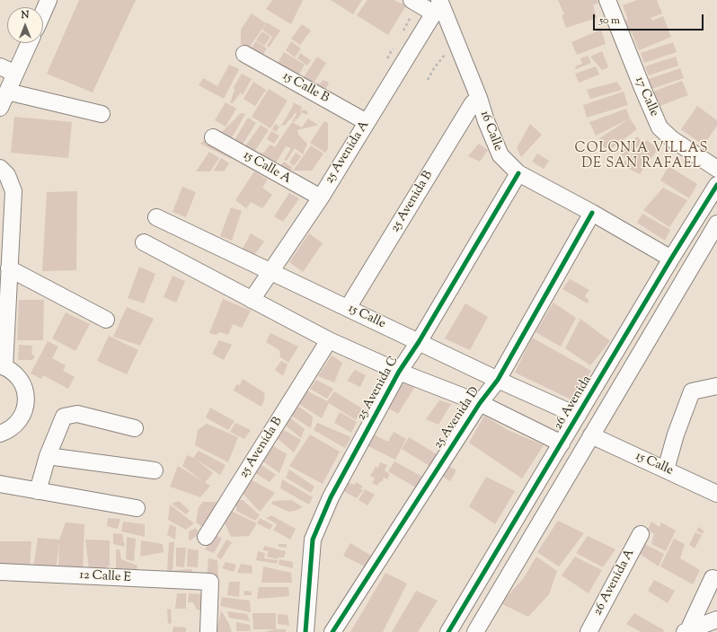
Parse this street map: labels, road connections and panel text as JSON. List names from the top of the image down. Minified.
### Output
{"streets":{"street":["15 Calle B","17 Calle","16 Calle","25 Avenida A","15 Calle A","25 Avenida B","15 Calle","25 Avenida C","26 Avenida","25 Avenida D","12 Calle E","26 Avenida A"]},"crossings":[["15 Calle B","25 Avenida A"],["16 Calle","25 Avenida A"],["16 Calle","25 Avenida B"],["16 Calle","25 Avenida C"],["16 Calle","26 Avenida"],["16 Calle","25 Avenida D"],["25 Avenida A","15 Calle A"],["25 Avenida A","15 Calle"],["25 Avenida B","15 Calle"],["15 Calle","25 Avenida C"],["15 Calle","26 Avenida"],["15 Calle","25 Avenida D"]],"districts":["COLONIA VILLAS DE SAN RAFAEL"],"scale_bar":"50 m","north":"top"}
